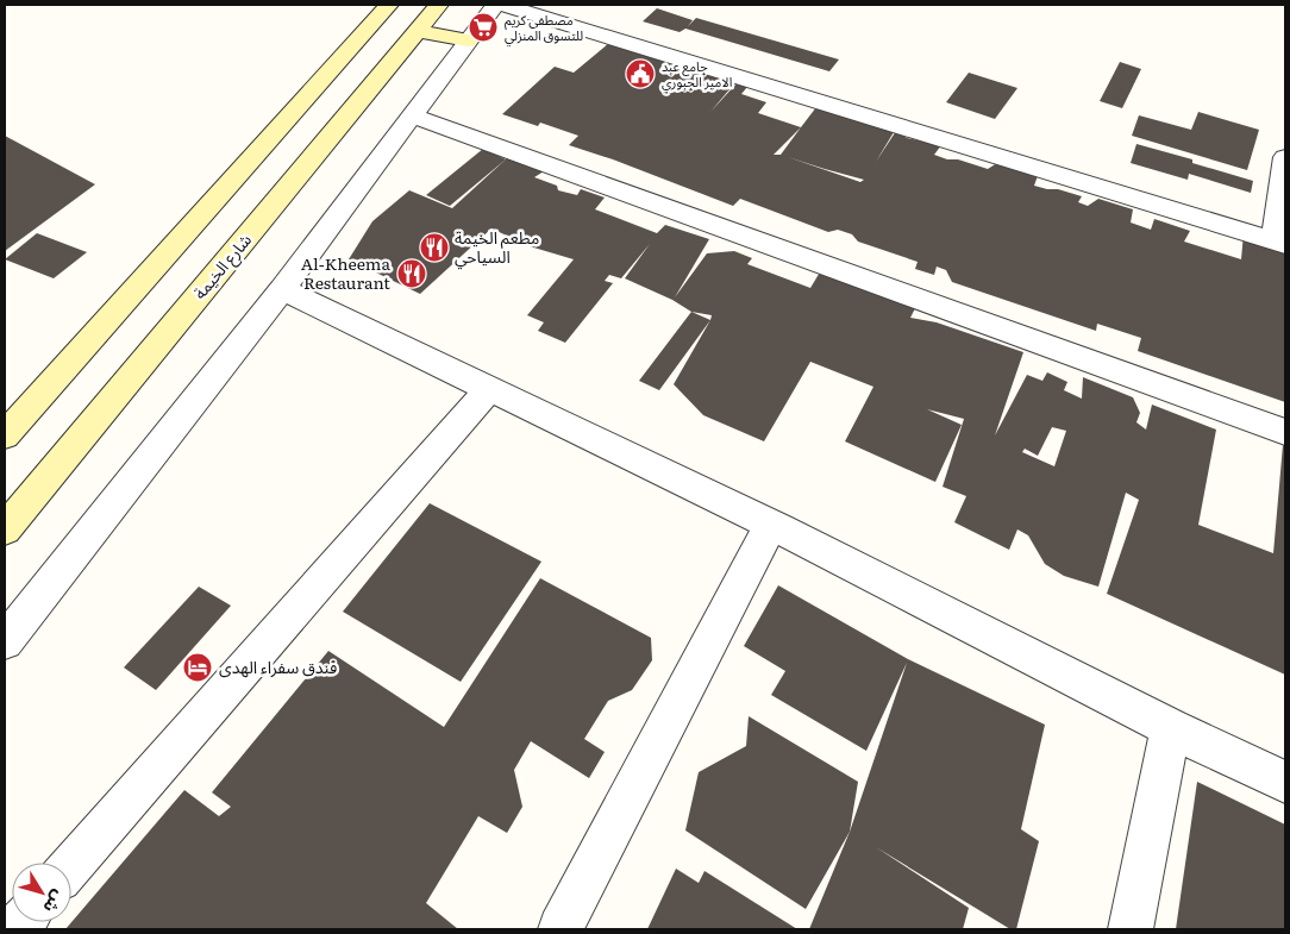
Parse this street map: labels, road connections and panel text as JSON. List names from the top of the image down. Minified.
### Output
{"streets":{"street":["شارع الخيمة"]},"places":{"supermarket":["مصطفى كريم للتسوق المنزلي"],"public building":["جامع عبد الامير الجبوري"],"restaurant":["مطعم الخيمة السياحي","Al-Kheema Restaurant"],"hotel":["فندق سفراء الهدى"]},"north":"bottom right"}
